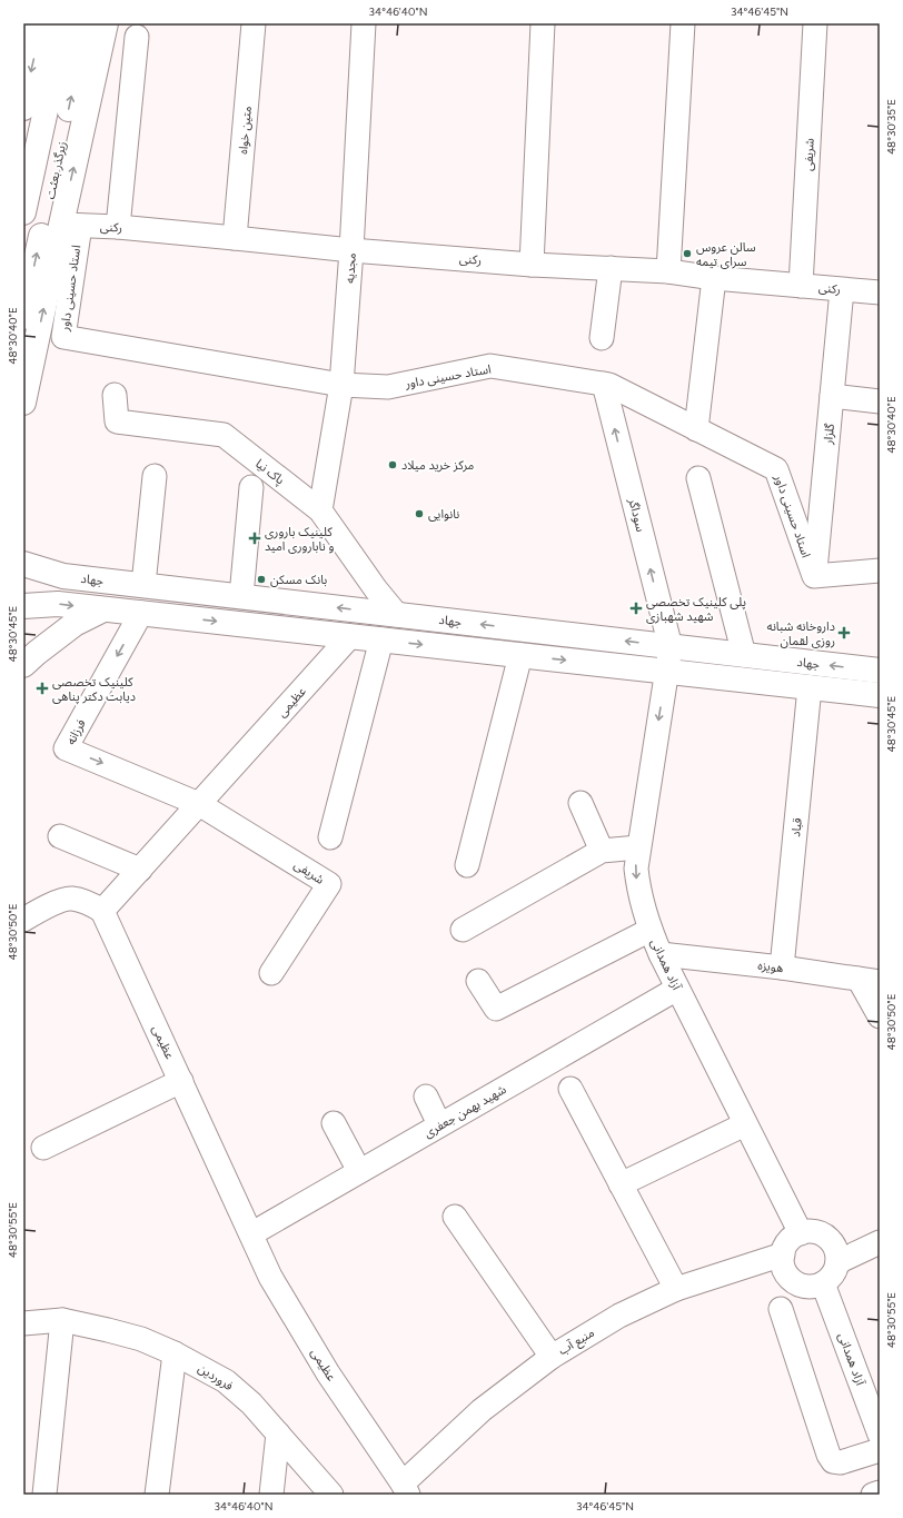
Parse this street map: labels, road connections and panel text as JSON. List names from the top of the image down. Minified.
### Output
{"streets":{"main road":["زیرگذر بعثت","جهاد"],"street":["متین خواه","شریفی","رکنی","مجدیه","استاد حسینی داور","گلزار","پاک نیا","سوداگر","عظیمی","فرزانه","قباد","آزاد همدانی","هویزه","شهید بهمن جعفری","منبع آب","فروردین"]},"crossings":[["متین خواه","رکنی"],["شریفی","رکنی"],["شریفی","عظیمی"],["شریفی","فرزانه"],["رکنی","مجدیه"],["رکنی","استاد حسینی داور"],["رکنی","گلزار"],["مجدیه","استاد حسینی داور"],["مجدیه","پاک نیا"],["استاد حسینی داور","گلزار"],["استاد حسینی داور","سوداگر"],["پاک نیا","جهاد"],["سوداگر","جهاد"],["سوداگر","آزاد همدانی"],["جهاد","عظیمی"],["جهاد","فرزانه"],["جهاد","قباد"],["جهاد","آزاد همدانی"],["عظیمی","فرزانه"],["عظیمی","شهید بهمن جعفری"],["عظیمی","منبع آب"],["قباد","هویزه"],["آزاد همدانی","هویزه"],["آزاد همدانی","شهید بهمن جعفری"],["آزاد همدانی","منبع آب"]],"places":{"other":["سالن عروس سرای تیمه","مرکز خرید میلاد","نانوایی","بانک مسکن"],"health":["کلینیک باروری و ناباروری امید","پلی کلینیک تخصصی شهید شهبازی","داروخانه شبانه روزی لقمان","کلینیک تخصصی دیابت دکتر پناهی"]},"coordinates":["34°46'40\"N","34°46'45\"N","48°30'35\"E","48°30'40\"E","48°30'45\"E","48°30'50\"E","48°30'55\"E"]}
